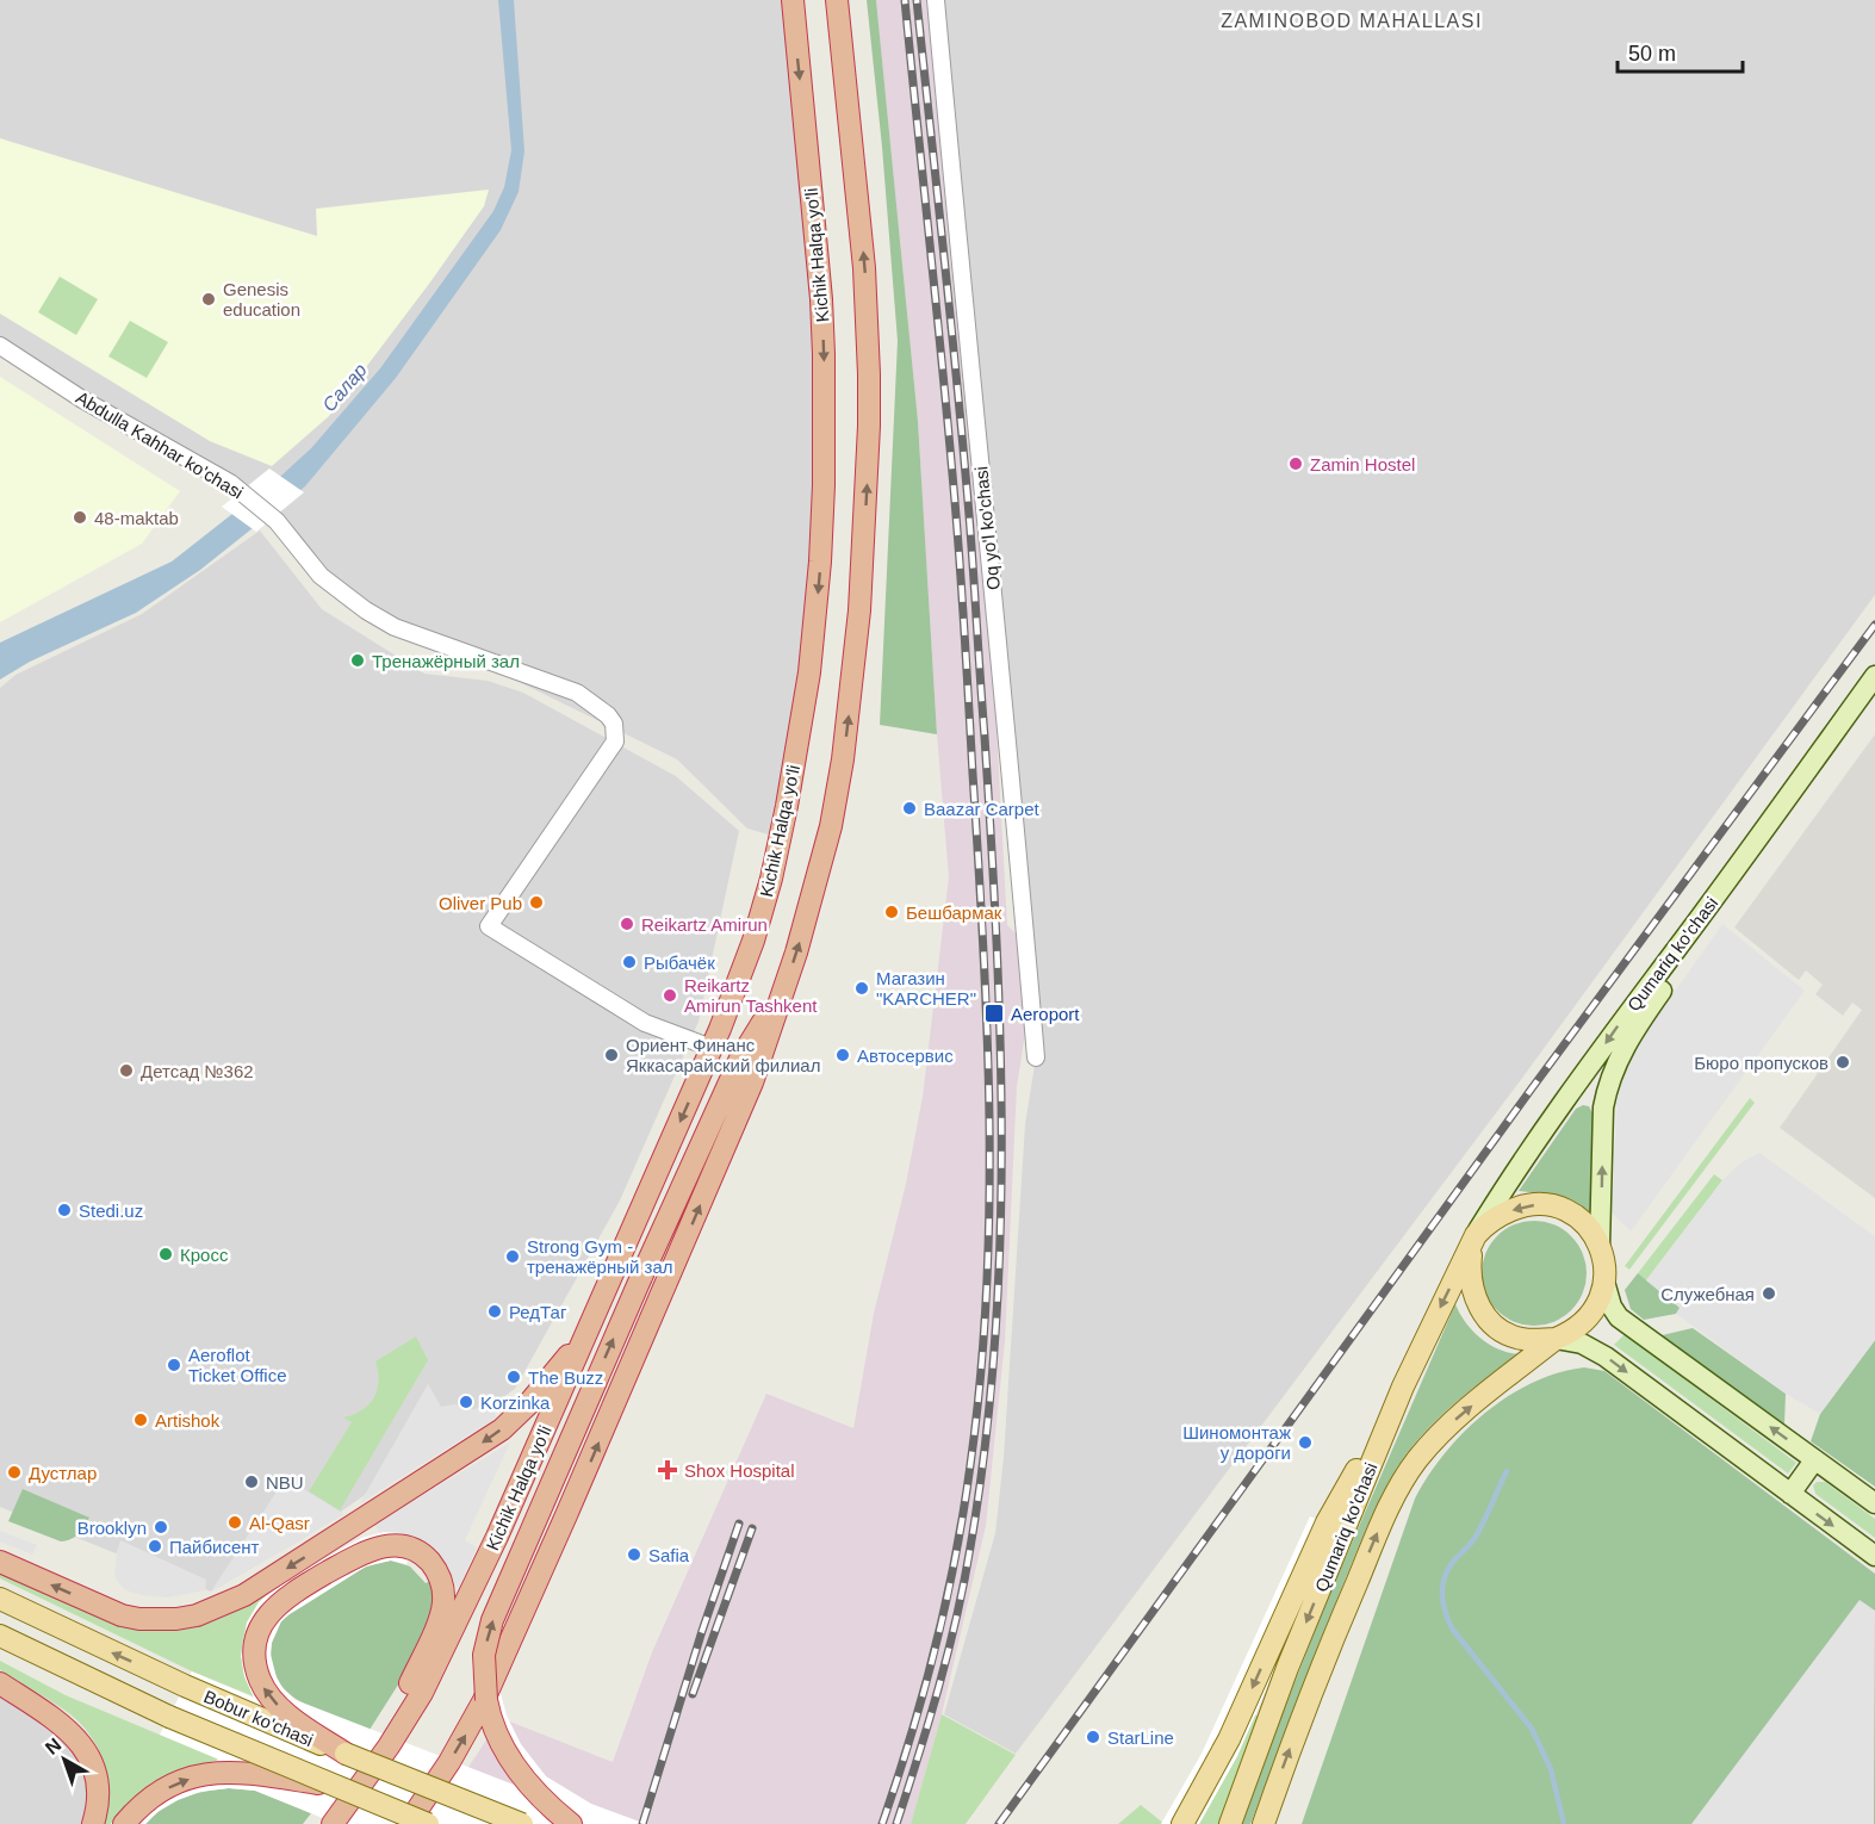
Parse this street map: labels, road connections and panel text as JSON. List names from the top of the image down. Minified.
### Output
{"streets":{"highway":["Kichik Halqa yo'li"],"main road":["Qumariq ko'chasi","Bobur ko'chasi"],"street":["Abdulla Kahhar ko'chasi","Oq yo'l ko'chasi"]},"crossings":[["Kichik Halqa yo'li","Abdulla Kahhar ko'chasi"]],"districts":["ZAMINOBOD MAHALLASI"],"water":["Салар"],"places":{"other":["Genesis education","Zamin Hostel","48-maktab","Тренажёрный зал","Baazar Carpet","Oliver Pub","Бешбармак","Reikartz Amirun","Рыбачёк","Магазин \"KARCHER\"","Reikartz Amirun Tashkent","Ориент Финанс Яккасарайский филиал","Автосервис","Бюро пропусков","Детсад №362","Stedi.uz","Кросс","Strong Gym - тренажёрный зал","Служебная","РедТаг","Aeroflot Ticket Office","The Buzz","Korzinka","Artishok","Шиномонтаж у дороги","Дустлар","NBU","Al-Qasr","Brooklyn","Пайбисент","Safia","StarLine"],"transit":["Aeroport"],"health":["Shox Hospital"]},"scale_bar":"50 m","north":"top left"}
